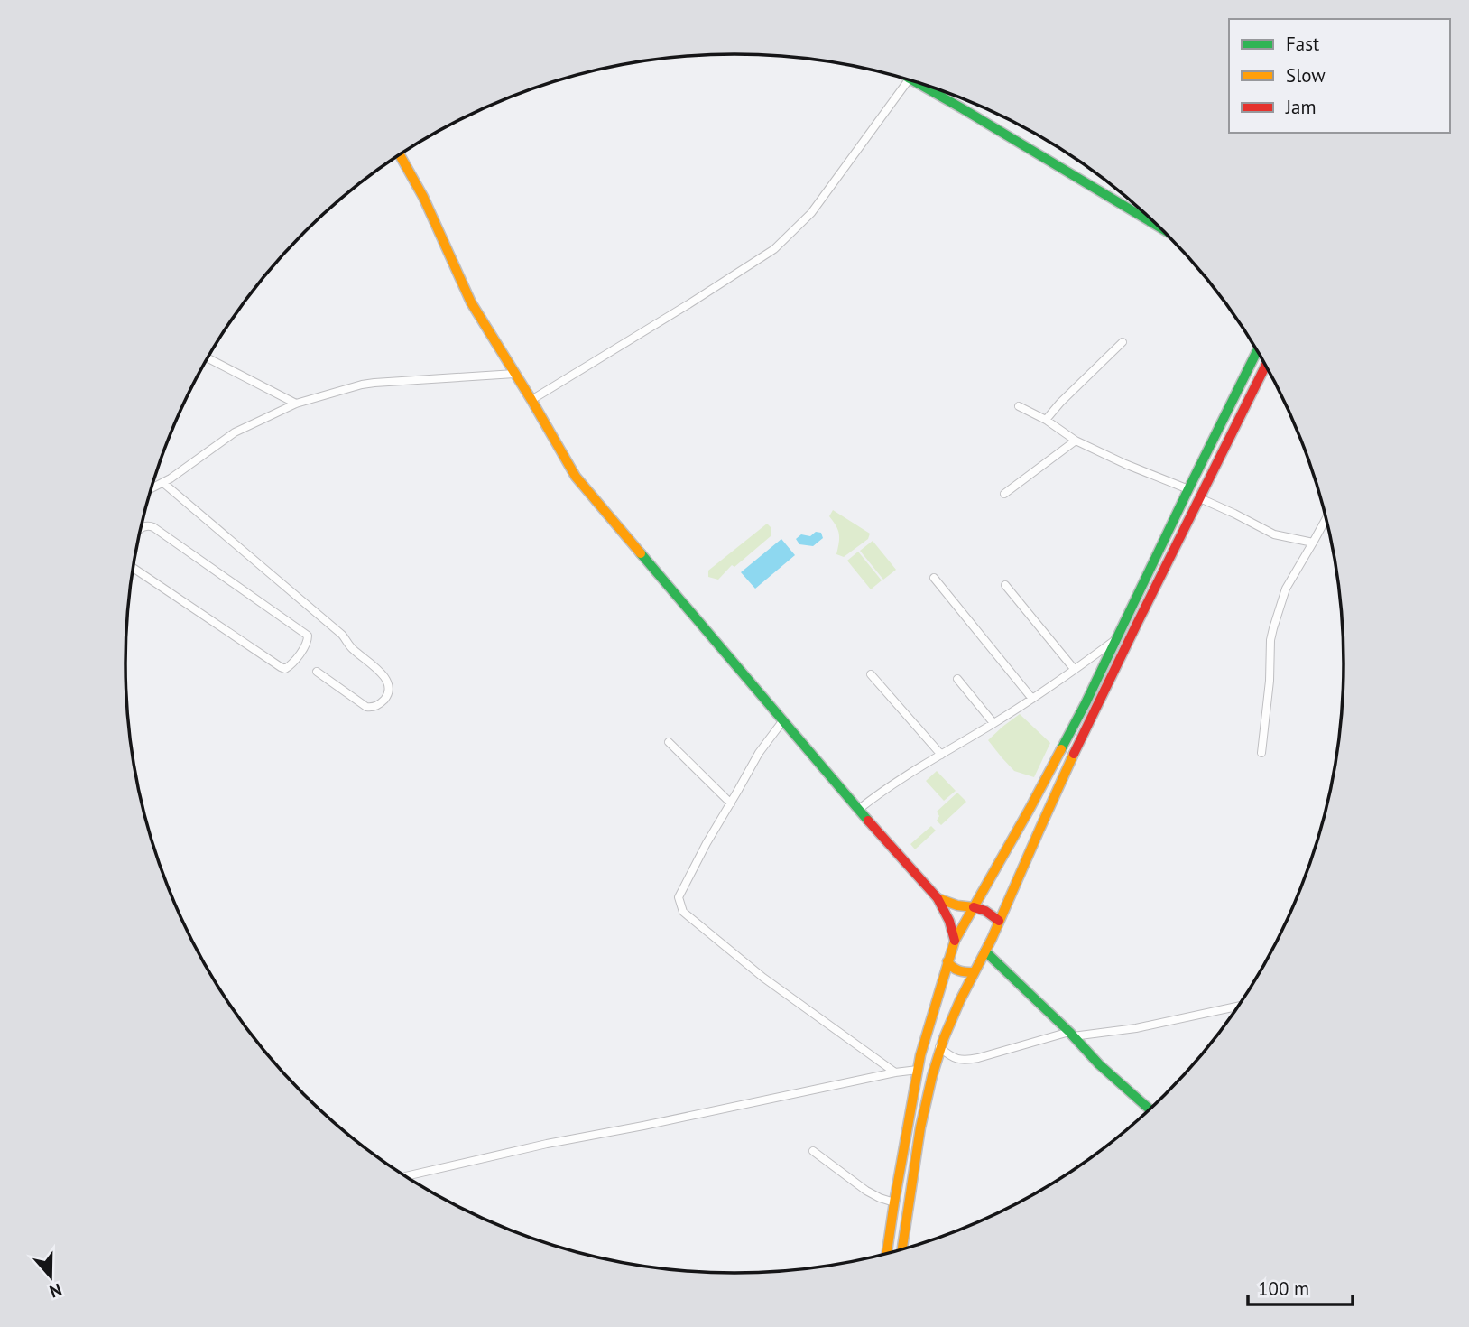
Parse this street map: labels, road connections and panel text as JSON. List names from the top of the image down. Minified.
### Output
{"legend":["Fast","Slow","Jam"],"scale_bar":"100 m","north":"bottom"}
